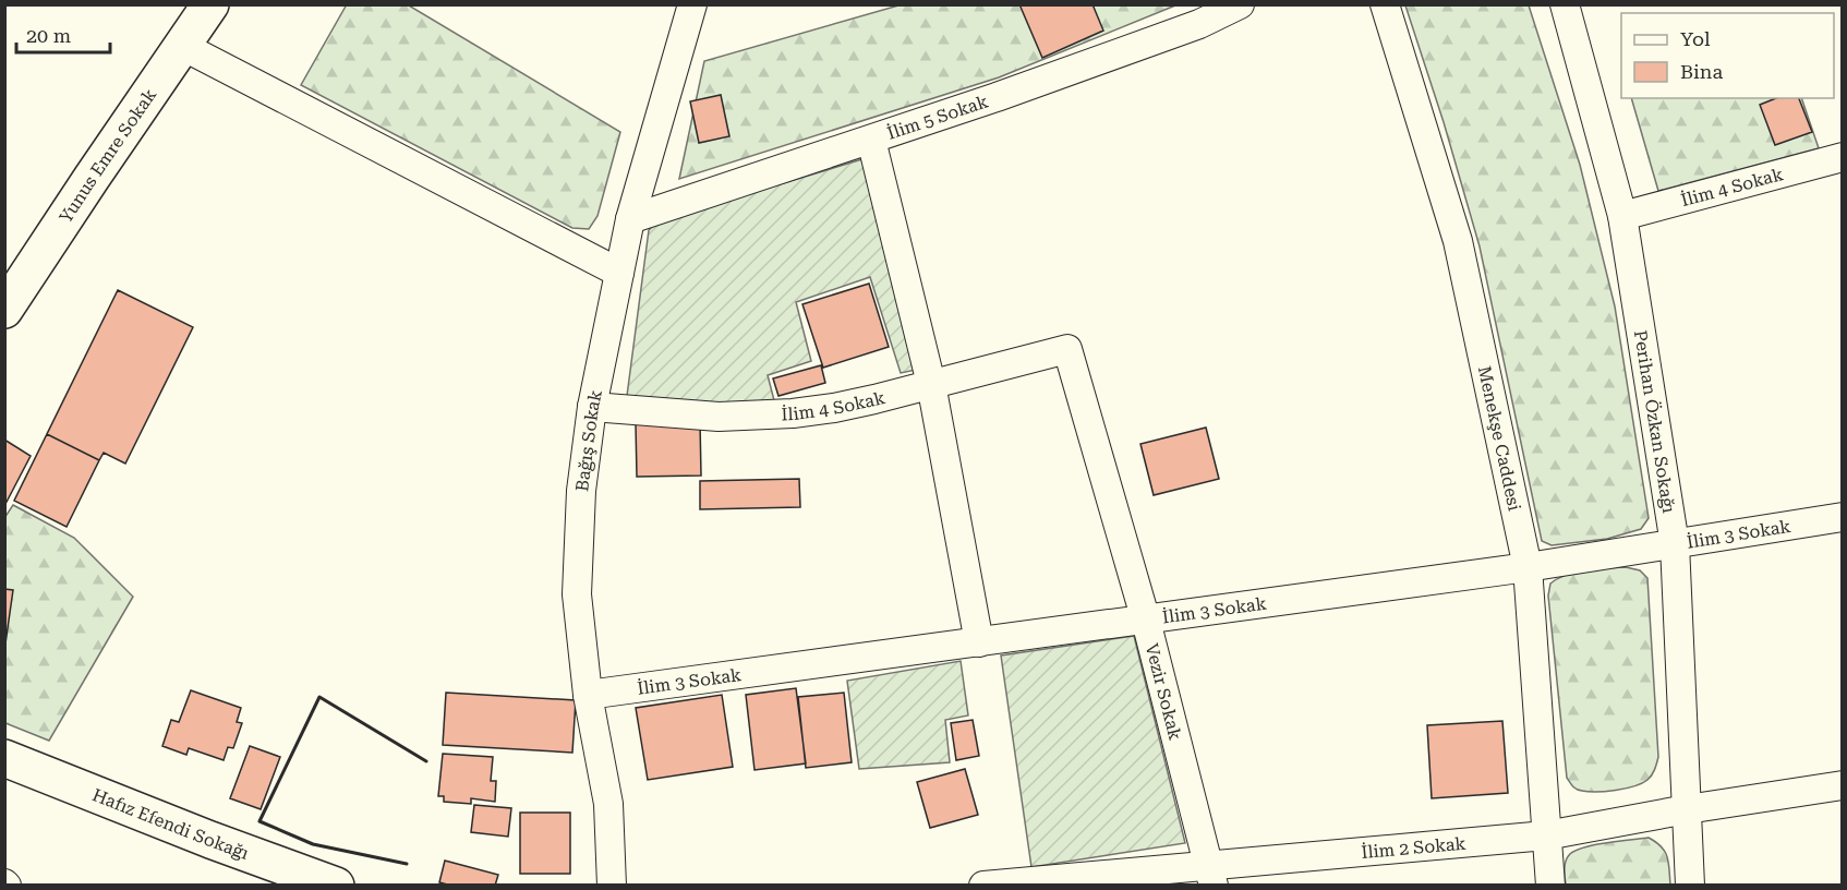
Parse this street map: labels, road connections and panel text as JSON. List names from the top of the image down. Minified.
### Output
{"streets":{"street":["İlim 5 Sokak","Yunus Emre Sokak","İlim 4 Sokak","Perihan Özkan Sokağı","Menekşe Caddesi","Bağış Sokak","İlim 3 Sokak","Vezir Sokak","Hafız Efendi Sokağı","İlim 2 Sokak"]},"crossings":[["İlim 5 Sokak","Bağış Sokak"],["İlim 4 Sokak","Perihan Özkan Sokağı"],["İlim 4 Sokak","Bağış Sokak"],["İlim 4 Sokak","Vezir Sokak"],["Perihan Özkan Sokağı","İlim 3 Sokak"],["Perihan Özkan Sokağı","İlim 2 Sokak"],["Menekşe Caddesi","İlim 3 Sokak"],["Menekşe Caddesi","İlim 2 Sokak"],["Bağış Sokak","İlim 3 Sokak"],["İlim 3 Sokak","Vezir Sokak"],["Vezir Sokak","İlim 2 Sokak"]],"legend":["Yol","Bina"],"scale_bar":"20 m"}
